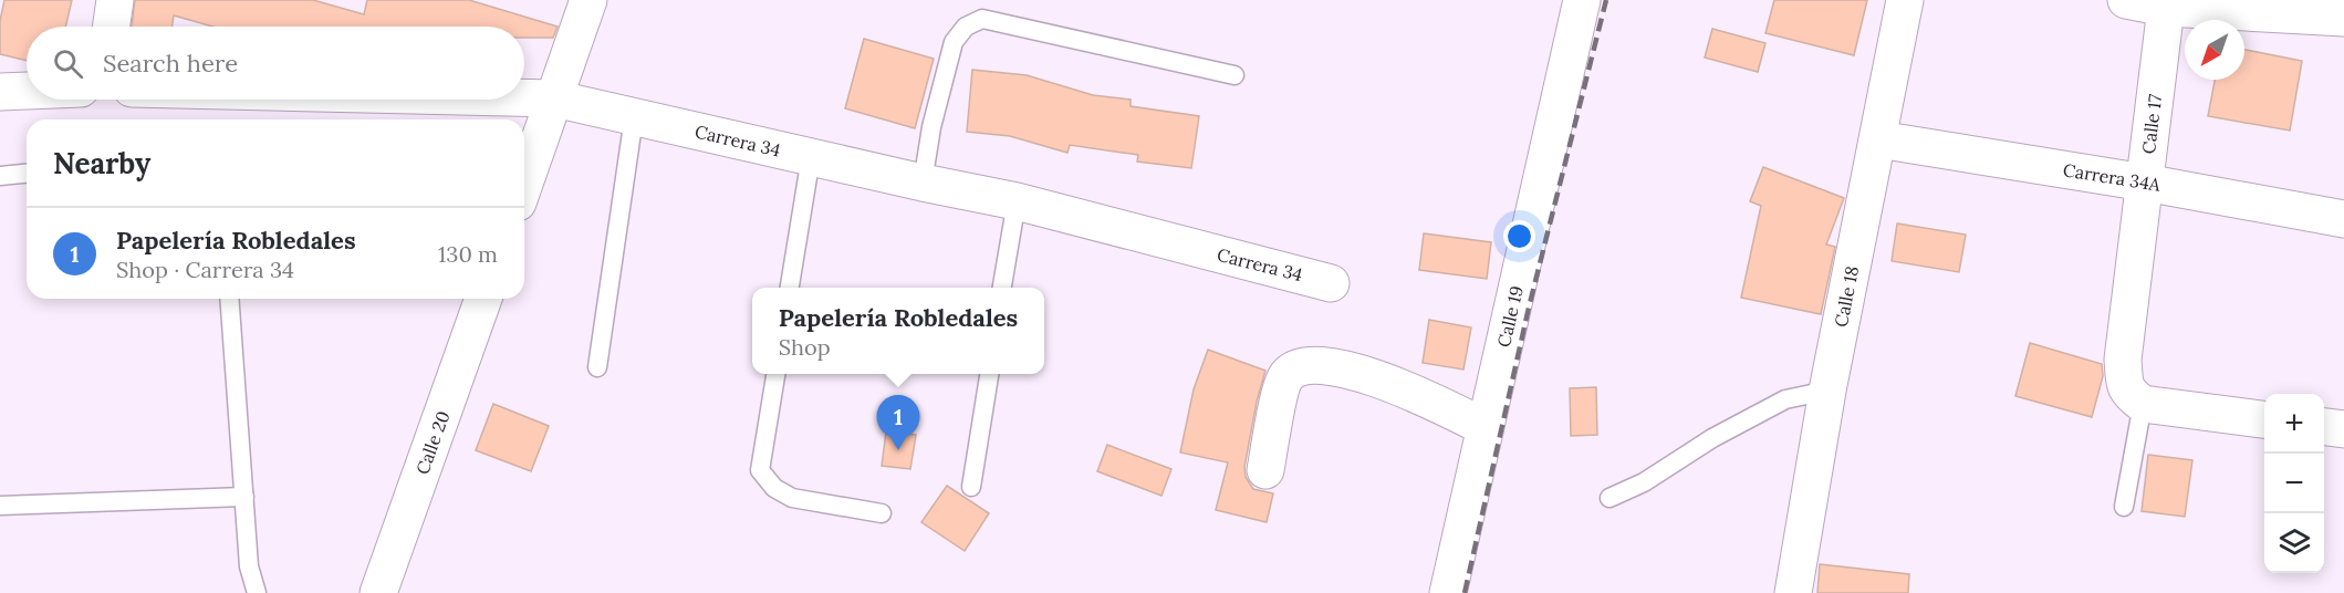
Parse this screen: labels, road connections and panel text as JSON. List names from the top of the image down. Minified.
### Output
{"streets":{"street":["Calle 17","Carrera 34","Carrera 34A","Calle 18","Calle 19","Calle 20"]},"crossings":[["Calle 17","Carrera 34A"],["Carrera 34A","Calle 18"]],"north":"bottom left","page":{"search":"Search here","heading":"Nearby","list":[{"mark":"1","name":"Papelería Robledales","note":"Shop · Carrera 34","value":"130 m"}],"popup":["Papelería Robledales","Shop"],"map_buttons":["+","−"],"pins":"1"}}
